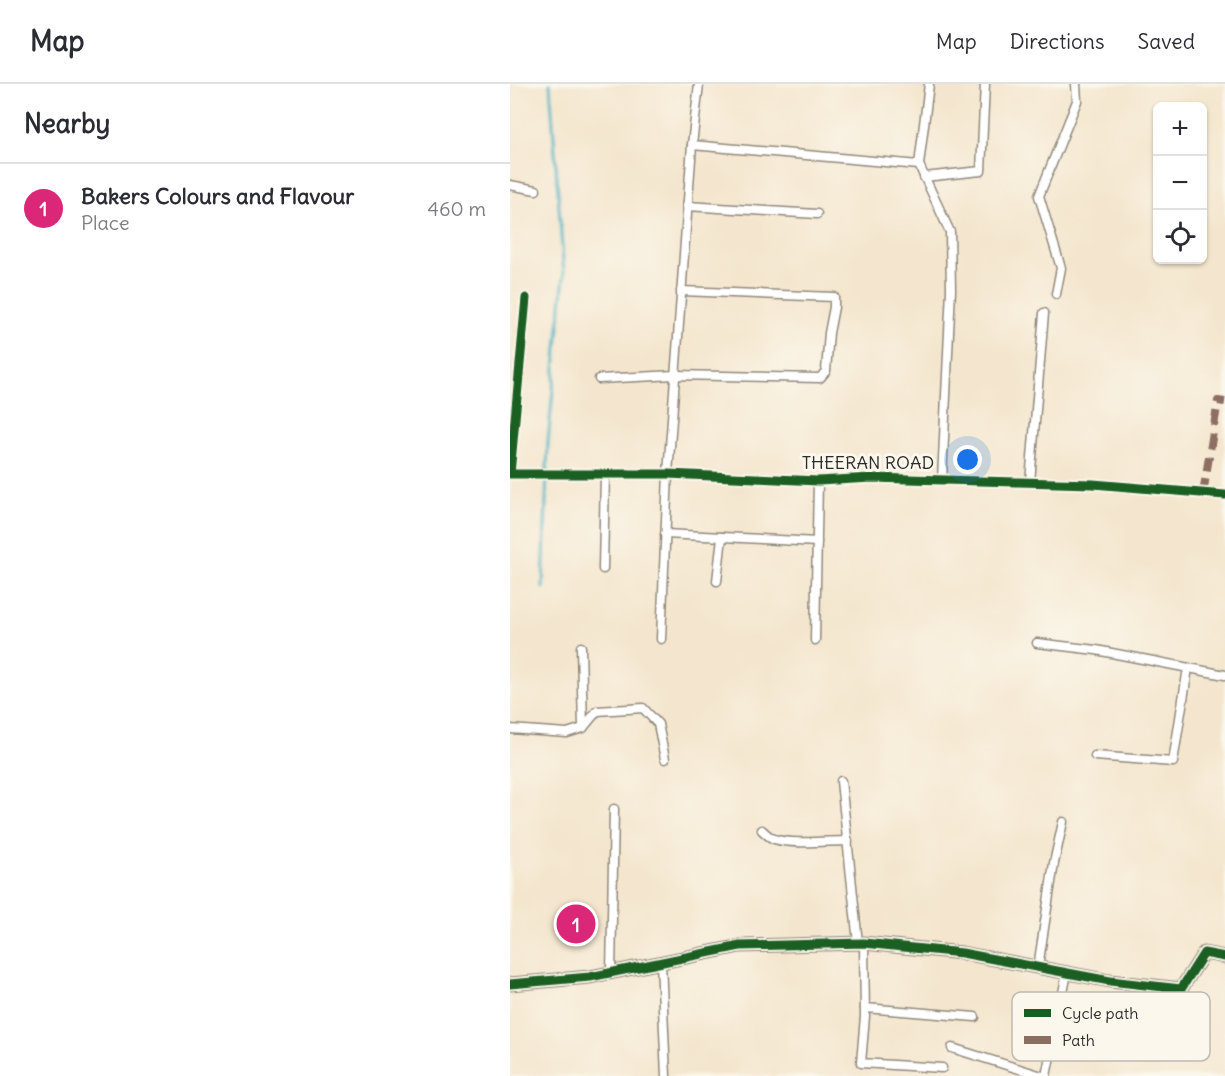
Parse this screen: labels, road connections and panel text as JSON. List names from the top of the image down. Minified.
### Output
{"streets":{"street":["THEERAN ROAD"]},"legend":["Cycle path","Path"],"page":{"header":"Map","nav":["Map","Directions","Saved"],"heading":"Nearby","map_buttons":["+","−"],"list":[{"mark":"1","name":"Bakers Colours and Flavour","note":"Place","value":"460 m"}],"pins":"1"}}
